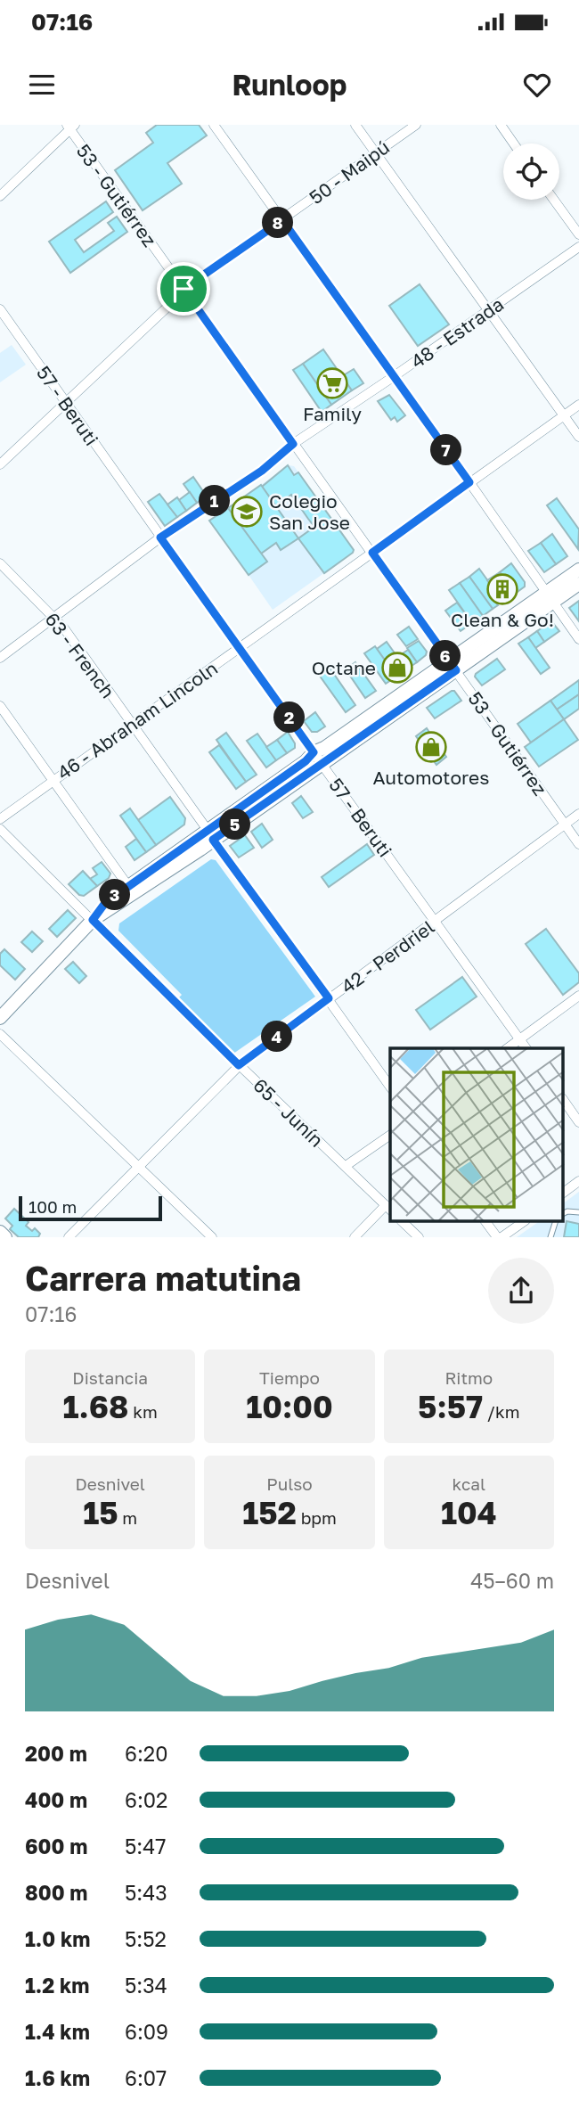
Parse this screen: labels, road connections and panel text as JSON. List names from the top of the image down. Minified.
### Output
{"streets":{"street":["50 - Maipú","53 - Gutiérrez","48 - Estrada","57 - Beruti","63 - French","46 - Abraham Lincoln","42 - Perdriel","65 - Junín"]},"crossings":[["50 - Maipú","53 - Gutiérrez"],["50 - Maipú","57 - Beruti"],["53 - Gutiérrez","48 - Estrada"],["53 - Gutiérrez","46 - Abraham Lincoln"],["53 - Gutiérrez","42 - Perdriel"],["48 - Estrada","57 - Beruti"],["48 - Estrada","63 - French"],["57 - Beruti","46 - Abraham Lincoln"],["57 - Beruti","42 - Perdriel"],["63 - French","46 - Abraham Lincoln"],["63 - French","42 - Perdriel"],["42 - Perdriel","65 - Junín"]],"places":{"supermarket":["Family"],"school or university":["Colegio San Jose"],"building":["Clean & Go!"],"shop":["Octane","Automotores"]},"scale_bar":"100 m","page":{"status":"07:16","header":"Runloop","pins":["8","7","1","6","2","5","3","4"],"scale":"100 m","heading":["Carrera matutina","07:16"],"stats":[["Distancia","1.68 km"],["Tiempo","10:00"],["Ritmo","5:57 /km"],["Desnivel","15 m"],["Pulso","152 bpm"],["kcal","104"]],"chart":["Desnivel","45–60 m"],"list":[{"name":"200 m","note":"6:20"},{"name":"400 m","note":"6:02"},{"name":"600 m","note":"5:47"},{"name":"800 m","note":"5:43"},{"name":"1.0 km","note":"5:52"},{"name":"1.2 km","note":"5:34"},{"name":"1.4 km","note":"6:09"},{"name":"1.6 km","note":"6:07"}]}}
